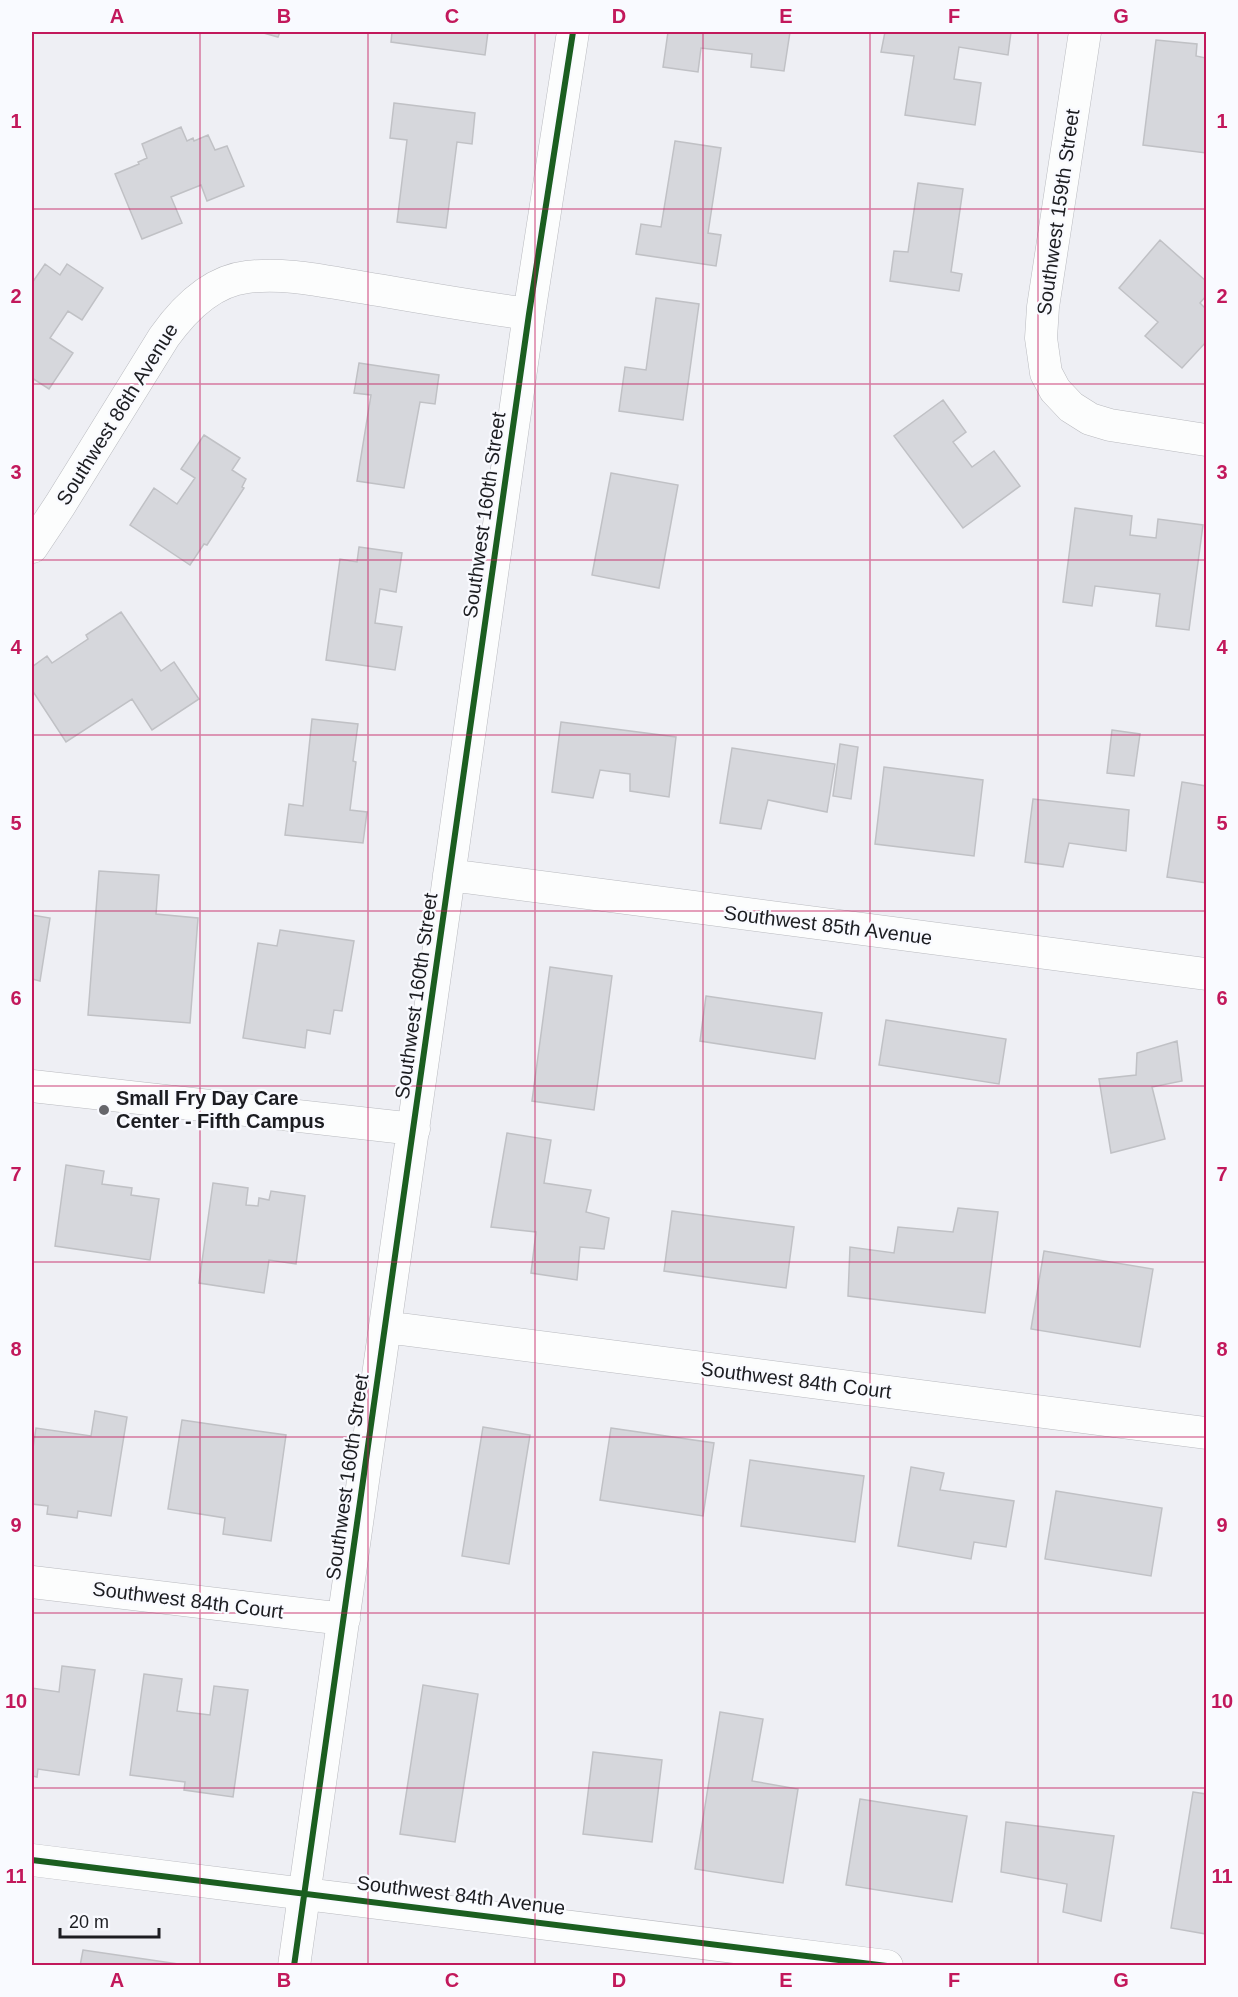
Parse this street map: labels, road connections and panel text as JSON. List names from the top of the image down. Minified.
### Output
{"streets":{"street":["Southwest 159th Street","Southwest 86th Avenue","Southwest 160th Street","Southwest 85th Avenue","Southwest 84th Court","Southwest 84th Avenue"]},"crossings":[["Southwest 86th Avenue","Southwest 160th Street"],["Southwest 160th Street","Southwest 85th Avenue"],["Southwest 160th Street","Southwest 84th Court"],["Southwest 160th Street","Southwest 84th Avenue"]],"places":["Small Fry Day Care Center - Fifth Campus"],"scale_bar":"20 m","grid":{"columns":["A","B","C","D","E","F","G"],"rows":["1","2","3","4","5","6","7","8","9","10","11"]}}
